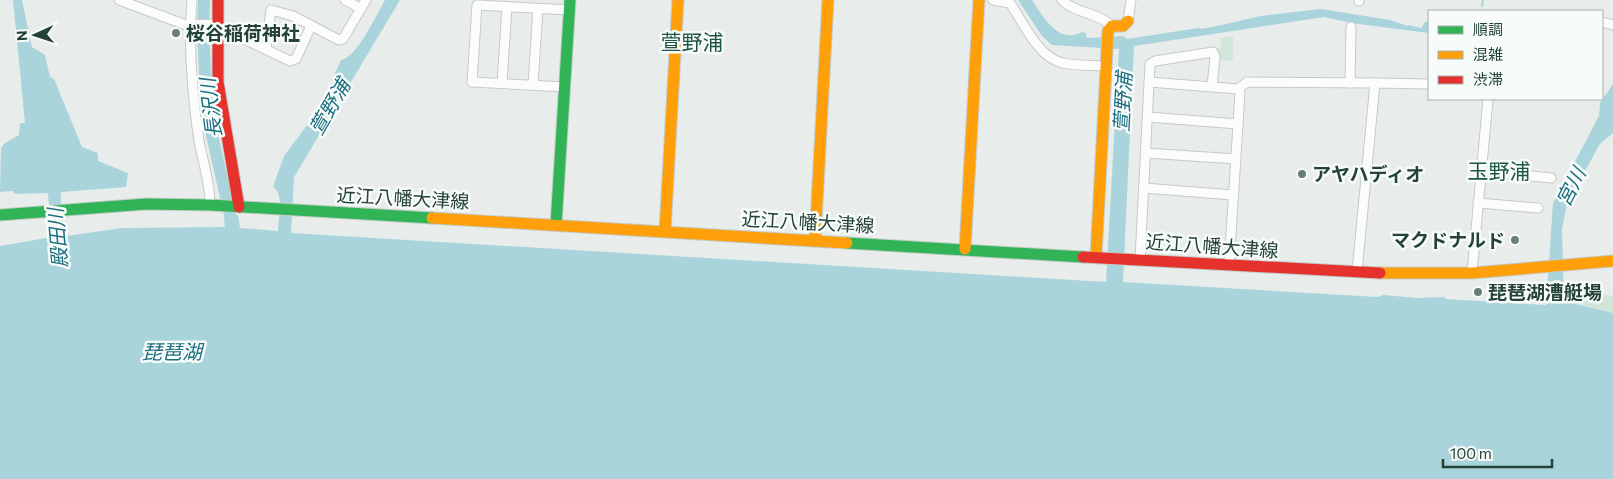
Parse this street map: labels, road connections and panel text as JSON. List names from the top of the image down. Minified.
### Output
{"streets":{"main road":["近江八幡大津線"]},"districts":["萱野浦","玉野浦"],"water":["萱野浦","長沢川","宮川","殿田川","琵琶湖"],"places":["桜谷稲荷神社","アヤハディオ","マクドナルド","琵琶湖漕艇場"],"legend":["順調","混雑","渋滞"],"scale_bar":"100 m","north":"left"}
